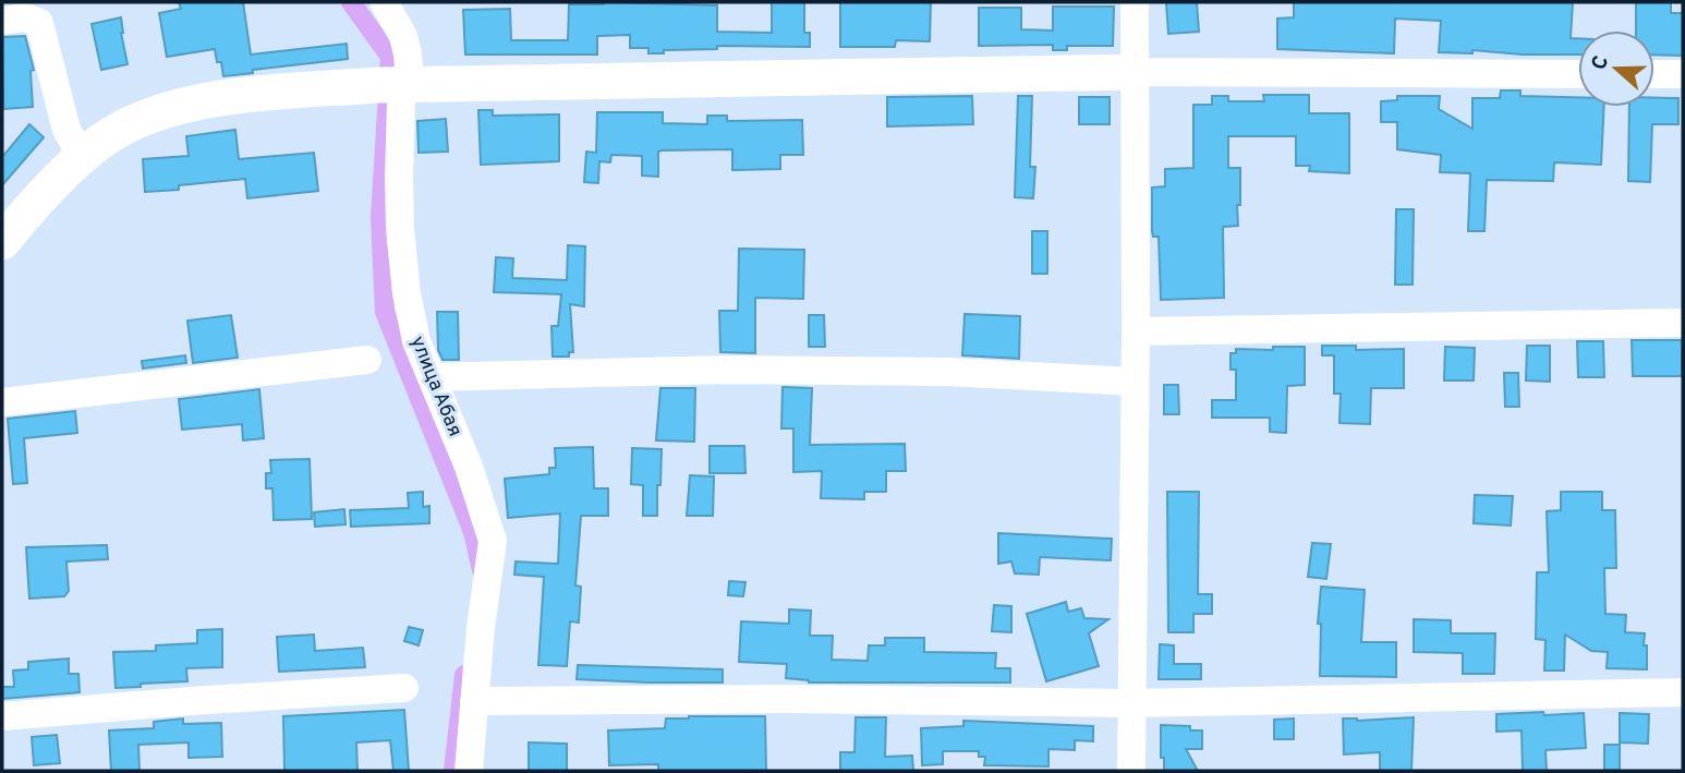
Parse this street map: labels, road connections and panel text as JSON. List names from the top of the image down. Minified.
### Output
{"streets":{"street":["улица Абая"]},"north":"left"}
